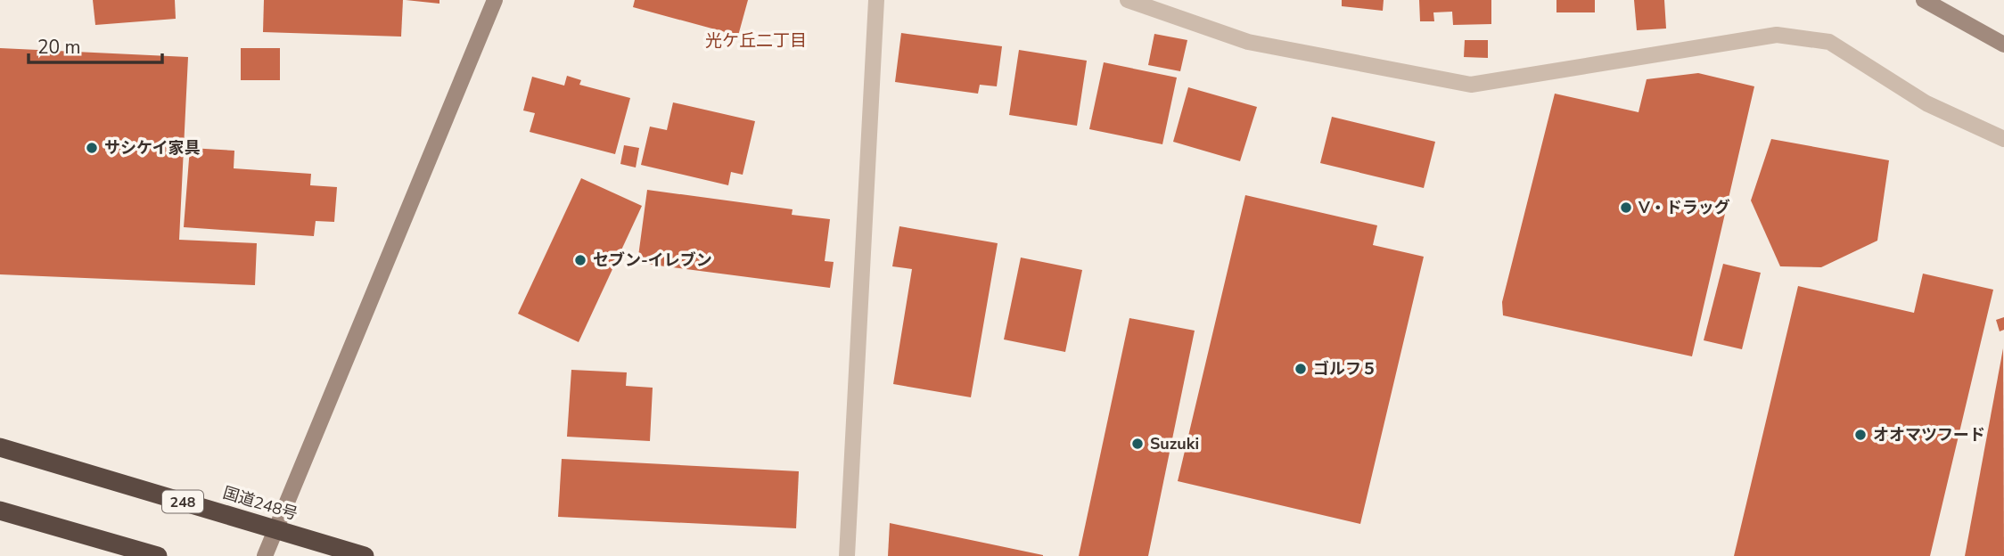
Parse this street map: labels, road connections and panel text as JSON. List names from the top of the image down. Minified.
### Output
{"streets":{"highway":["248","国道248号"]},"districts":["光ケ丘二丁目"],"places":["サシケイ家具","V・ドラッグ","セブン-イレブン","ゴルフ５","オオマツフード","Suzuki"],"scale_bar":"20 m"}
